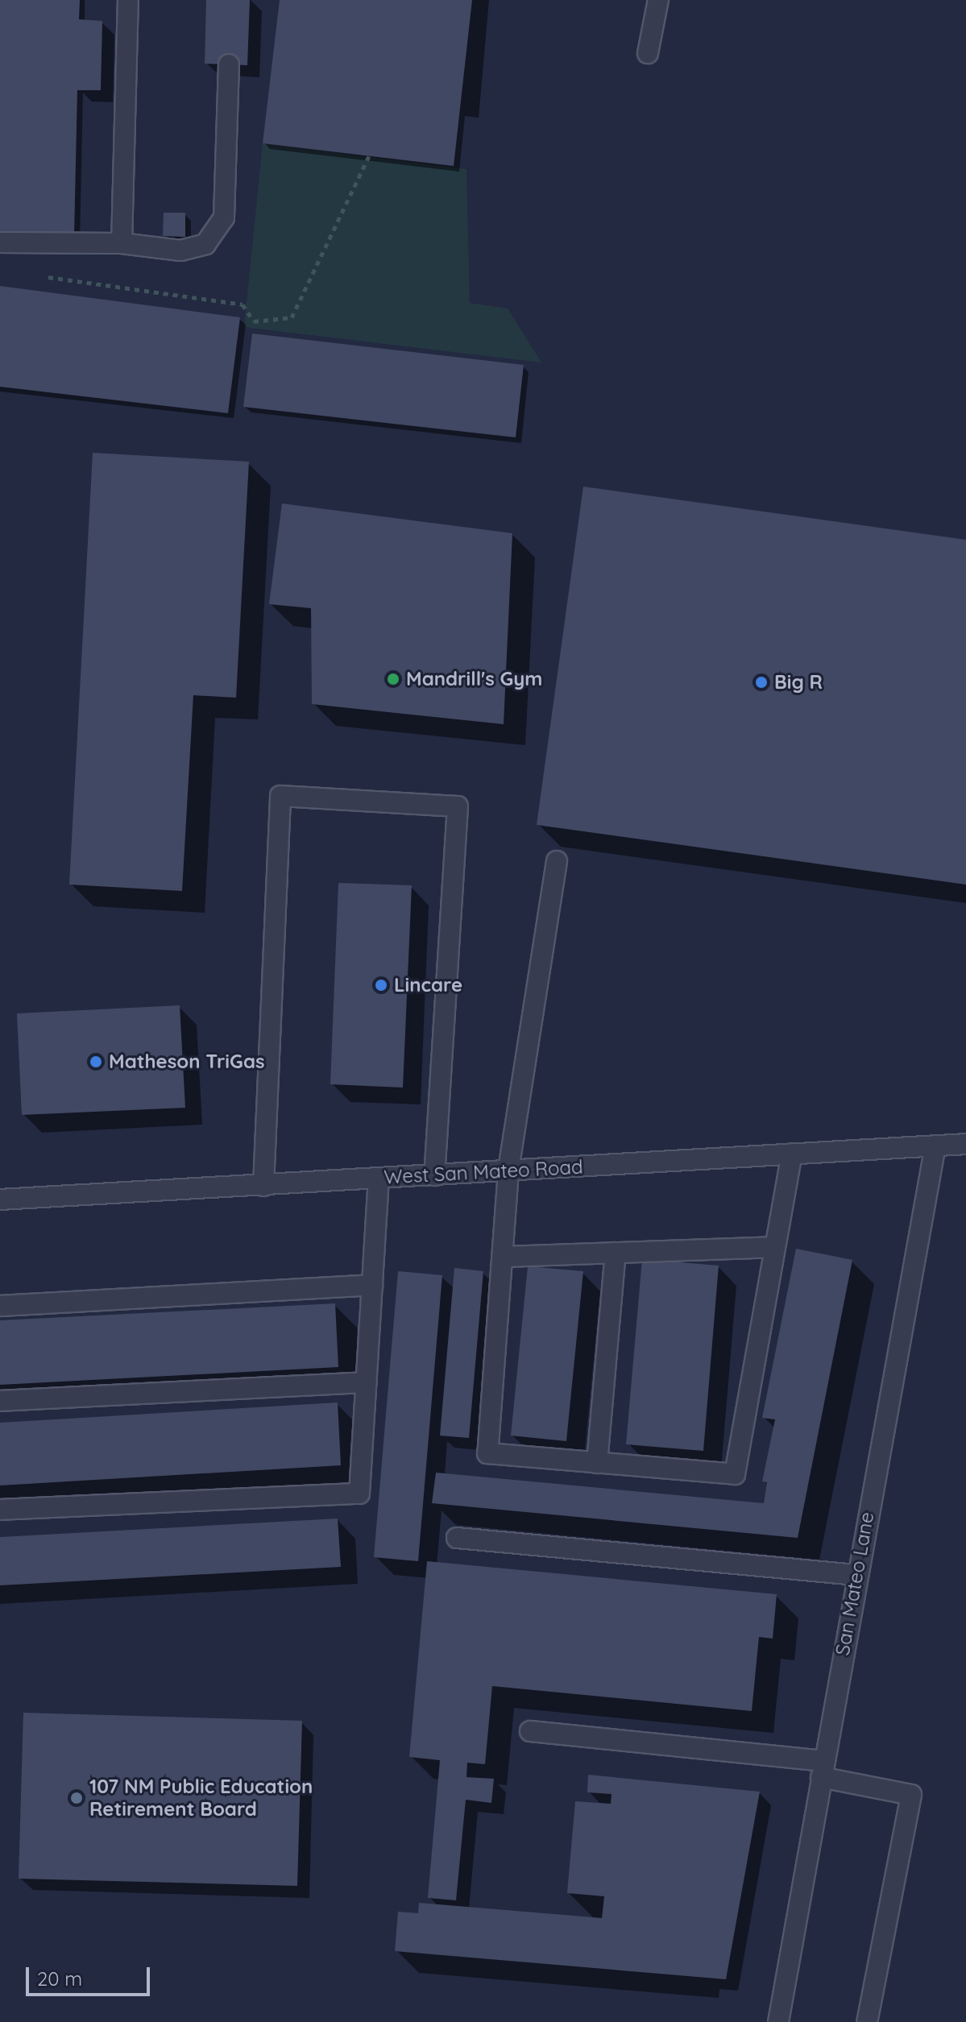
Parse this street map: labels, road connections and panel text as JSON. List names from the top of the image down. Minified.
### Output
{"streets":{"street":["West San Mateo Road","San Mateo Lane"]},"crossings":[["West San Mateo Road","San Mateo Lane"]],"places":["Mandrill's Gym","Big R","Lincare","Matheson TriGas","107 NM Public Education Retirement Board"],"scale_bar":"20 m"}
